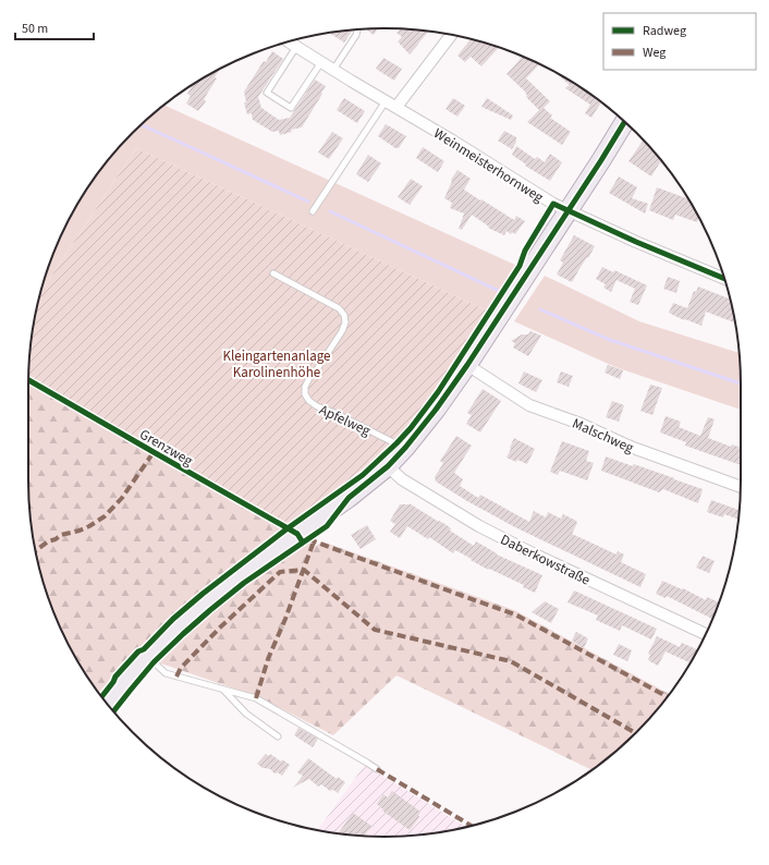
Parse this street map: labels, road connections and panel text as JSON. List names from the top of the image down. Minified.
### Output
{"streets":{"street":["Weinmeisterhornweg","Malschweg","Daberkowstraße"],"lane":["Apfelweg","Grenzweg"]},"parks":["Kleingartenanlage Karolinenhöhe"],"legend":["Radweg","Weg"],"scale_bar":"50 m"}
